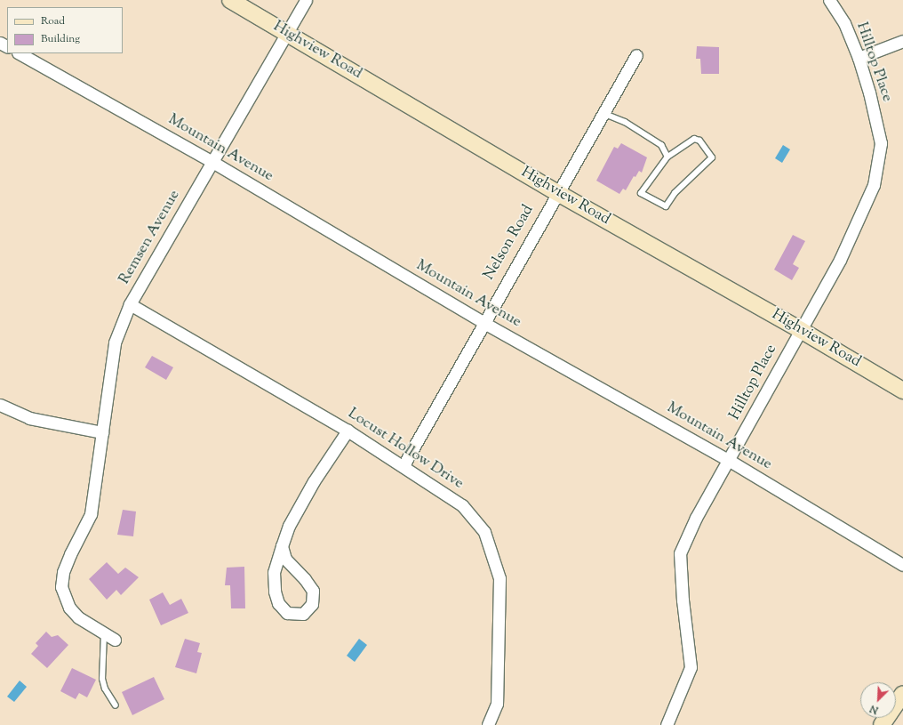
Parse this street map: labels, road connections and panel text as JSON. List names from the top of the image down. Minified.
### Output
{"streets":{"street":["Highview Road","Hilltop Place","Mountain Avenue","Remsen Avenue","Nelson Road","Locust Hollow Drive"]},"crossings":[["Highview Road","Hilltop Place"],["Highview Road","Remsen Avenue"],["Highview Road","Nelson Road"],["Hilltop Place","Mountain Avenue"],["Mountain Avenue","Remsen Avenue"],["Mountain Avenue","Nelson Road"],["Remsen Avenue","Locust Hollow Drive"],["Nelson Road","Locust Hollow Drive"]],"legend":["Road","Building"],"north":"bottom left"}
